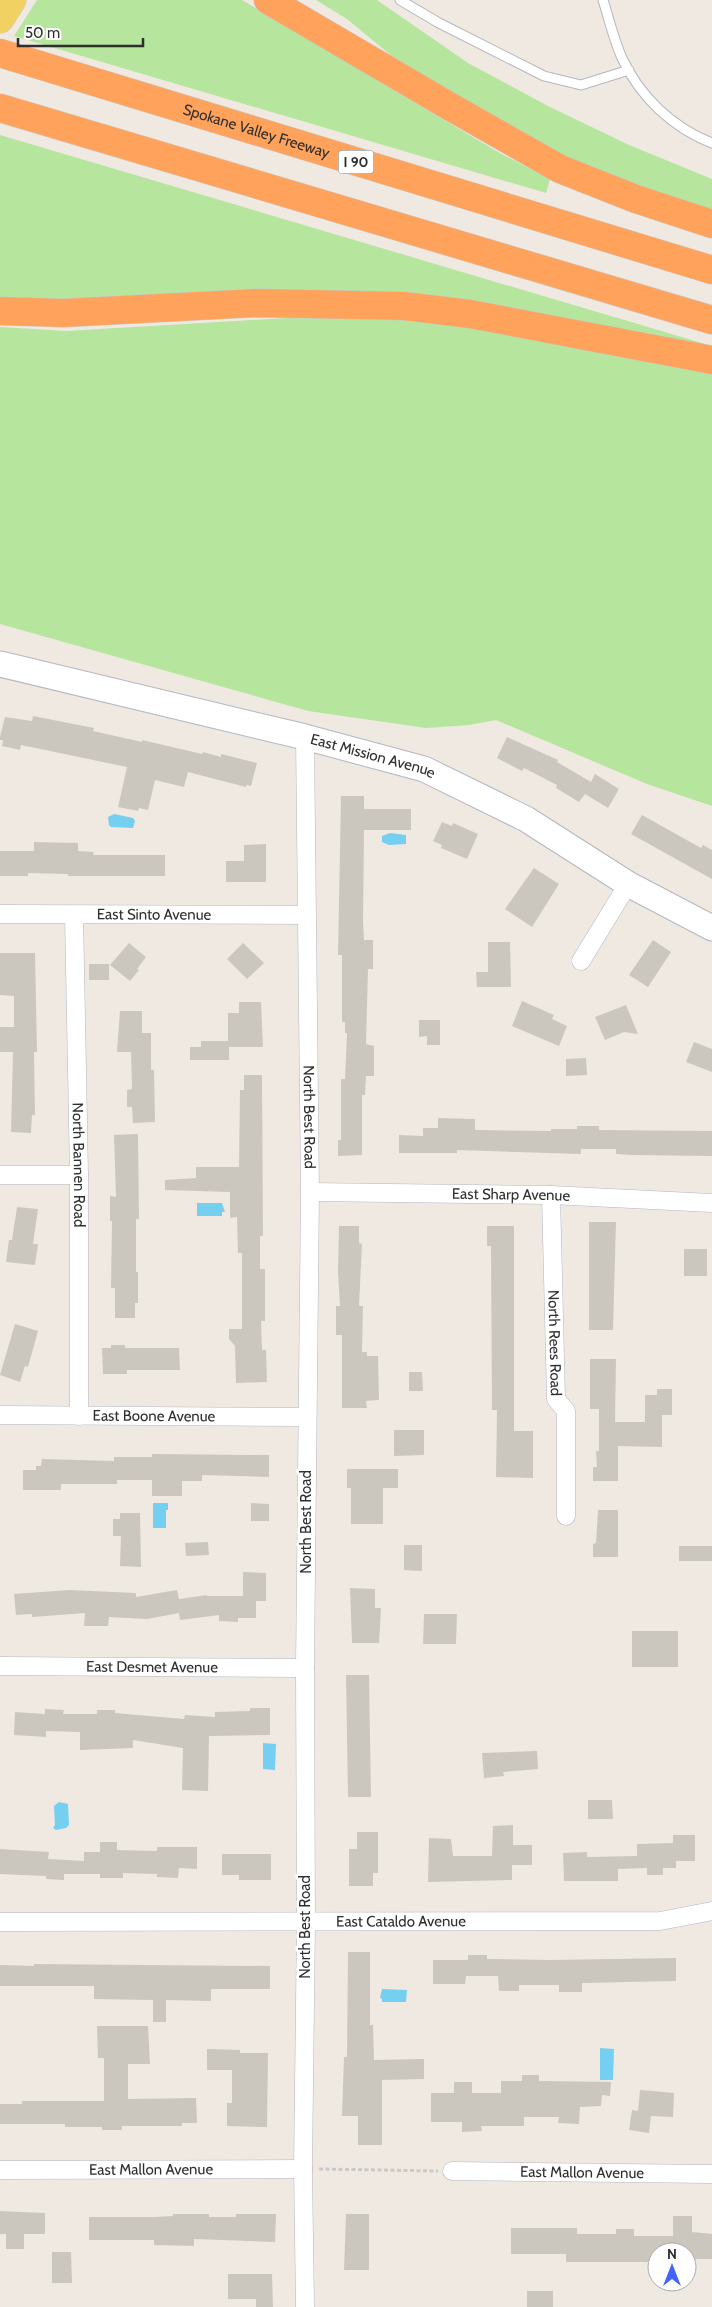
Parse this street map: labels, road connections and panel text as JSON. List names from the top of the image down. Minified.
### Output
{"streets":{"highway":["Spokane Valley Freeway","I 90"],"street":["East Mission Avenue","East Sinto Avenue","North Best Road","North Bannen Road","East Sharp Avenue","North Rees Road","East Boone Avenue","East Desmet Avenue","East Cataldo Avenue","East Mallon Avenue"]},"crossings":[["East Mission Avenue","North Best Road"],["East Sinto Avenue","North Best Road"],["East Sinto Avenue","North Bannen Road"],["North Best Road","East Sharp Avenue"],["North Best Road","East Boone Avenue"],["North Best Road","East Desmet Avenue"],["North Best Road","East Cataldo Avenue"],["North Best Road","East Mallon Avenue"],["North Bannen Road","East Boone Avenue"],["East Sharp Avenue","North Rees Road"]],"scale_bar":"50 m","north":"top"}
